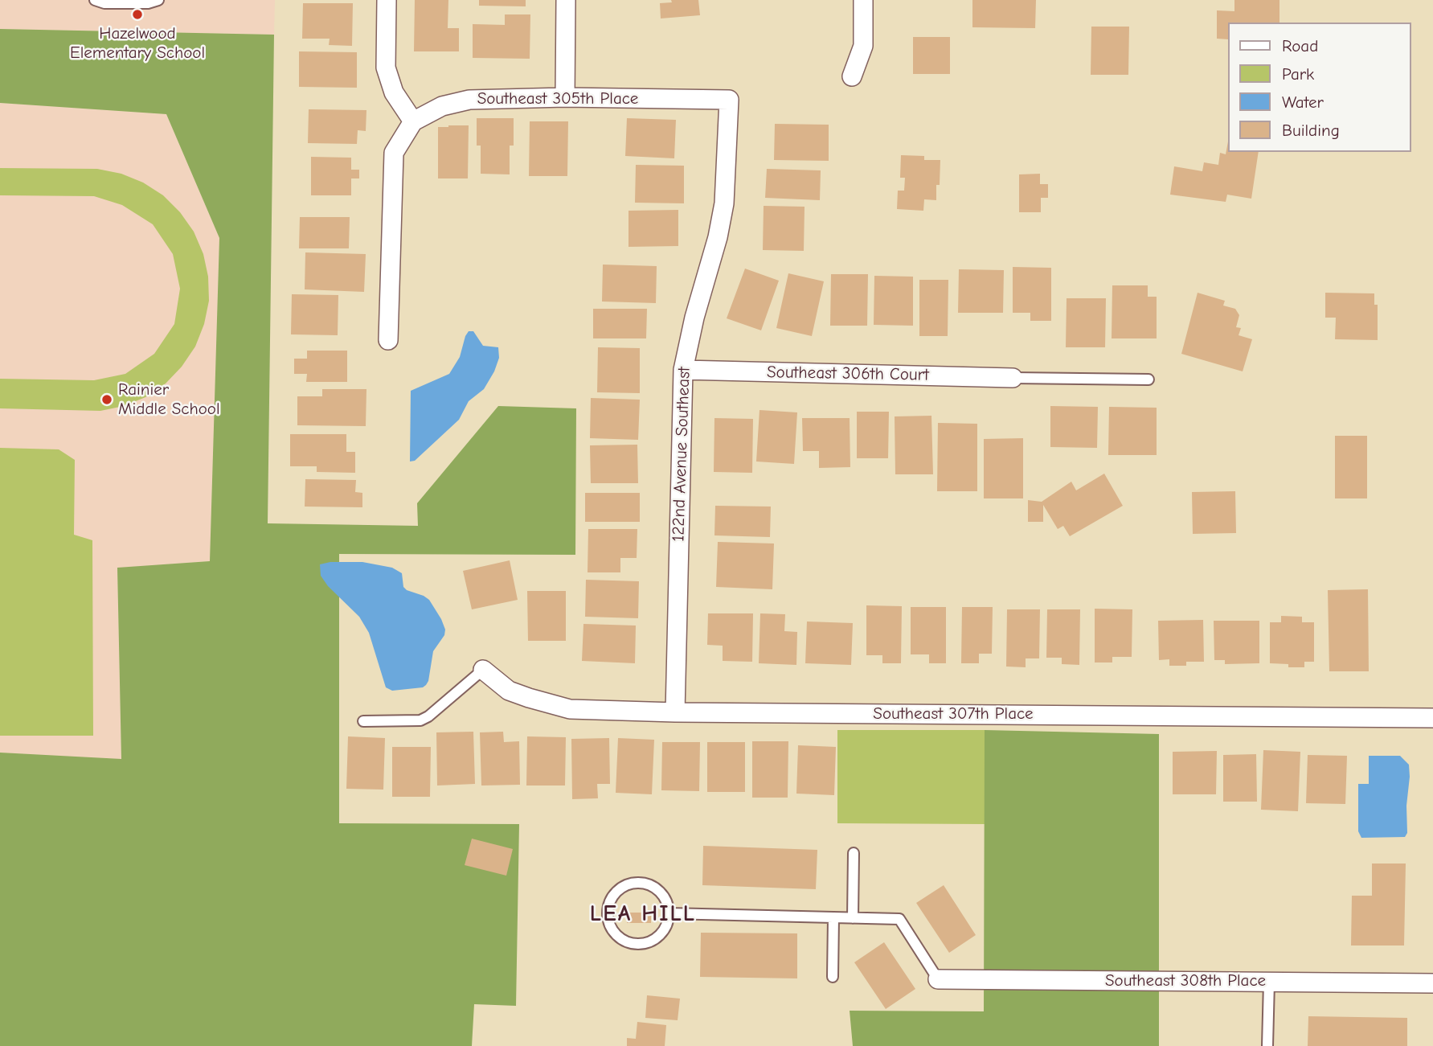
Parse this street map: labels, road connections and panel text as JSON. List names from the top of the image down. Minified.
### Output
{"streets":{"street":["Southeast 305th Place","Southeast 306th Court","122nd Avenue Southeast","Southeast 307th Place","Southeast 308th Place"]},"crossings":[["Southeast 305th Place","122nd Avenue Southeast"],["Southeast 306th Court","122nd Avenue Southeast"],["122nd Avenue Southeast","Southeast 307th Place"]],"districts":["LEA HILL"],"places":["Hazelwood Elementary School","Rainier Middle School"],"legend":["Road","Park","Water","Building"]}
